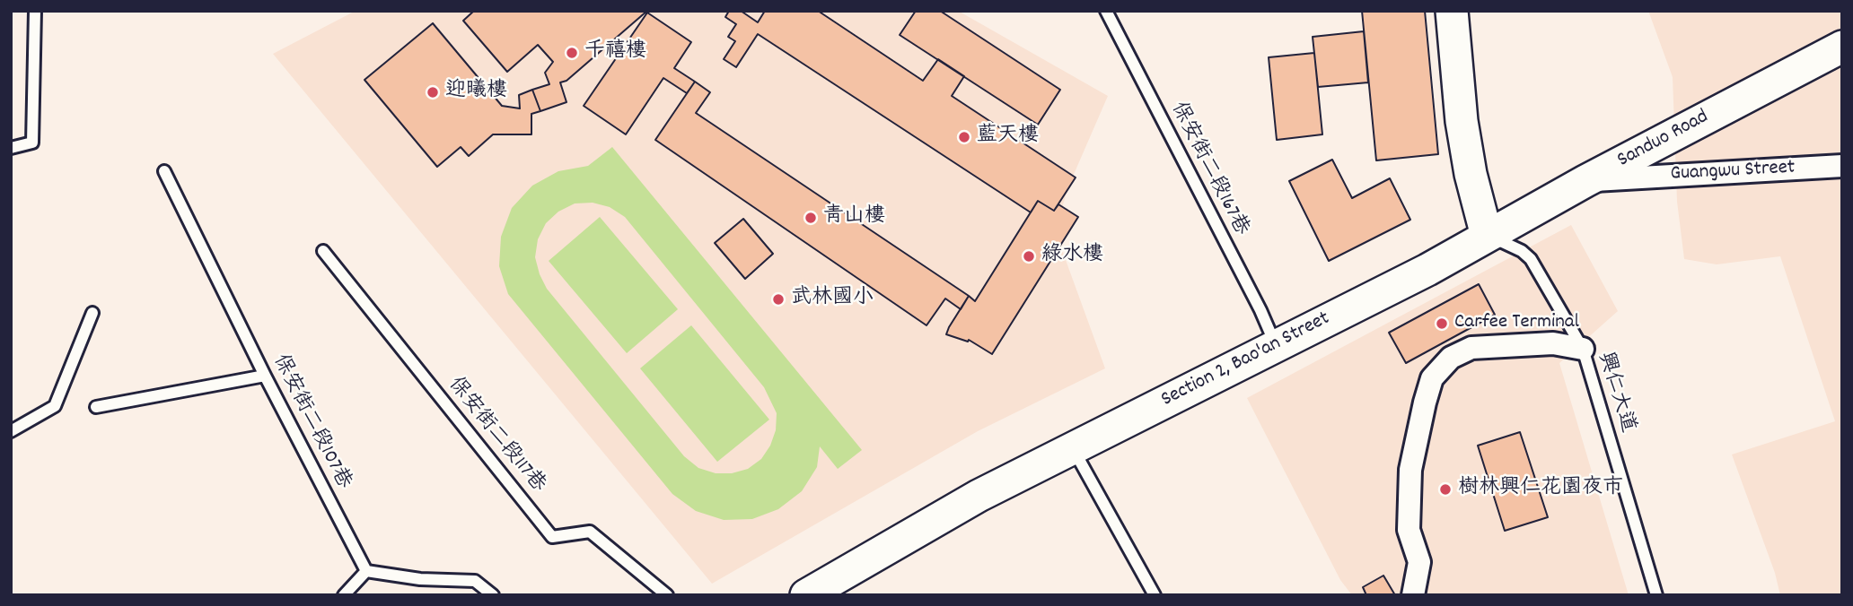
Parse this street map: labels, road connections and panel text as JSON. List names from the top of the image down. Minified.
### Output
{"streets":{"street":["Sanduo Road","Guangwu Street","Section 2, Bao'an Street"],"lane":["保安街二段167巷","興仁大道","保安街二段107巷","保安街二段117巷"]},"crossings":[["Sanduo Road","Guangwu Street"],["Sanduo Road","Section 2, Bao'an Street"],["Sanduo Road","興仁大道"],["保安街二段167巷","Section 2, Bao'an Street"],["Section 2, Bao'an Street","興仁大道"]],"places":["千禧樓","迎曦樓","藍天樓","青山樓","綠水樓","武林國小","Carfee Terminal","樹林興仁花園夜市"]}
